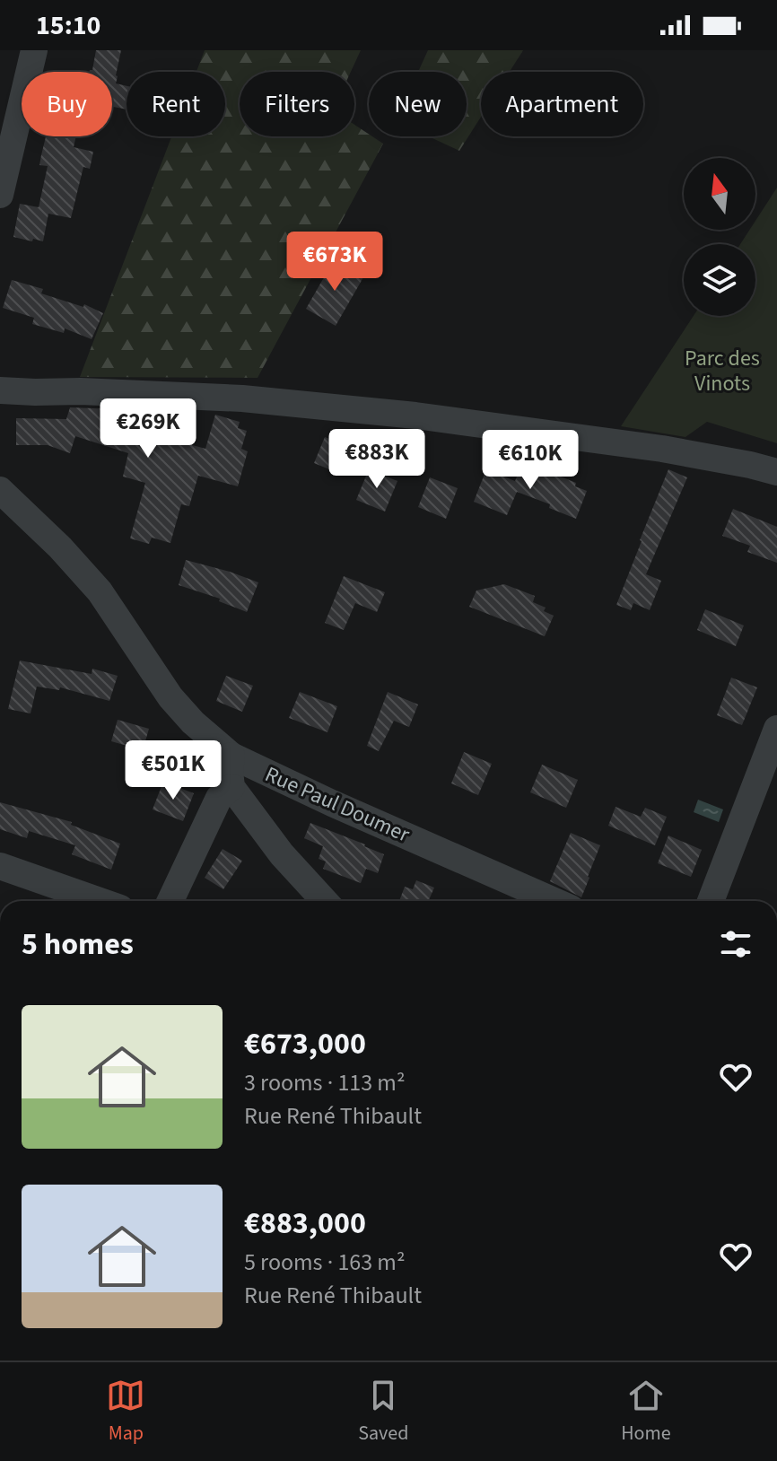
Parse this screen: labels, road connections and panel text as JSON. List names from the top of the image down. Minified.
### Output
{"streets":{"street":["Rue Paul Doumer"]},"parks":["Parc des Vinots"],"north":"top","page":{"status":"15:10","chip":["Buy","Rent","Filters","New","Apartment"],"price":["€673K","€269K","€883K","€610K","€501K"],"heading":"5 homes","list":[{"name":"€673,000","note":"3 rooms · 113 m² · Rue René Thibault"},{"name":"€883,000","note":"5 rooms · 163 m² · Rue René Thibault"}],"tabs":["Map","Saved","Home"]}}
